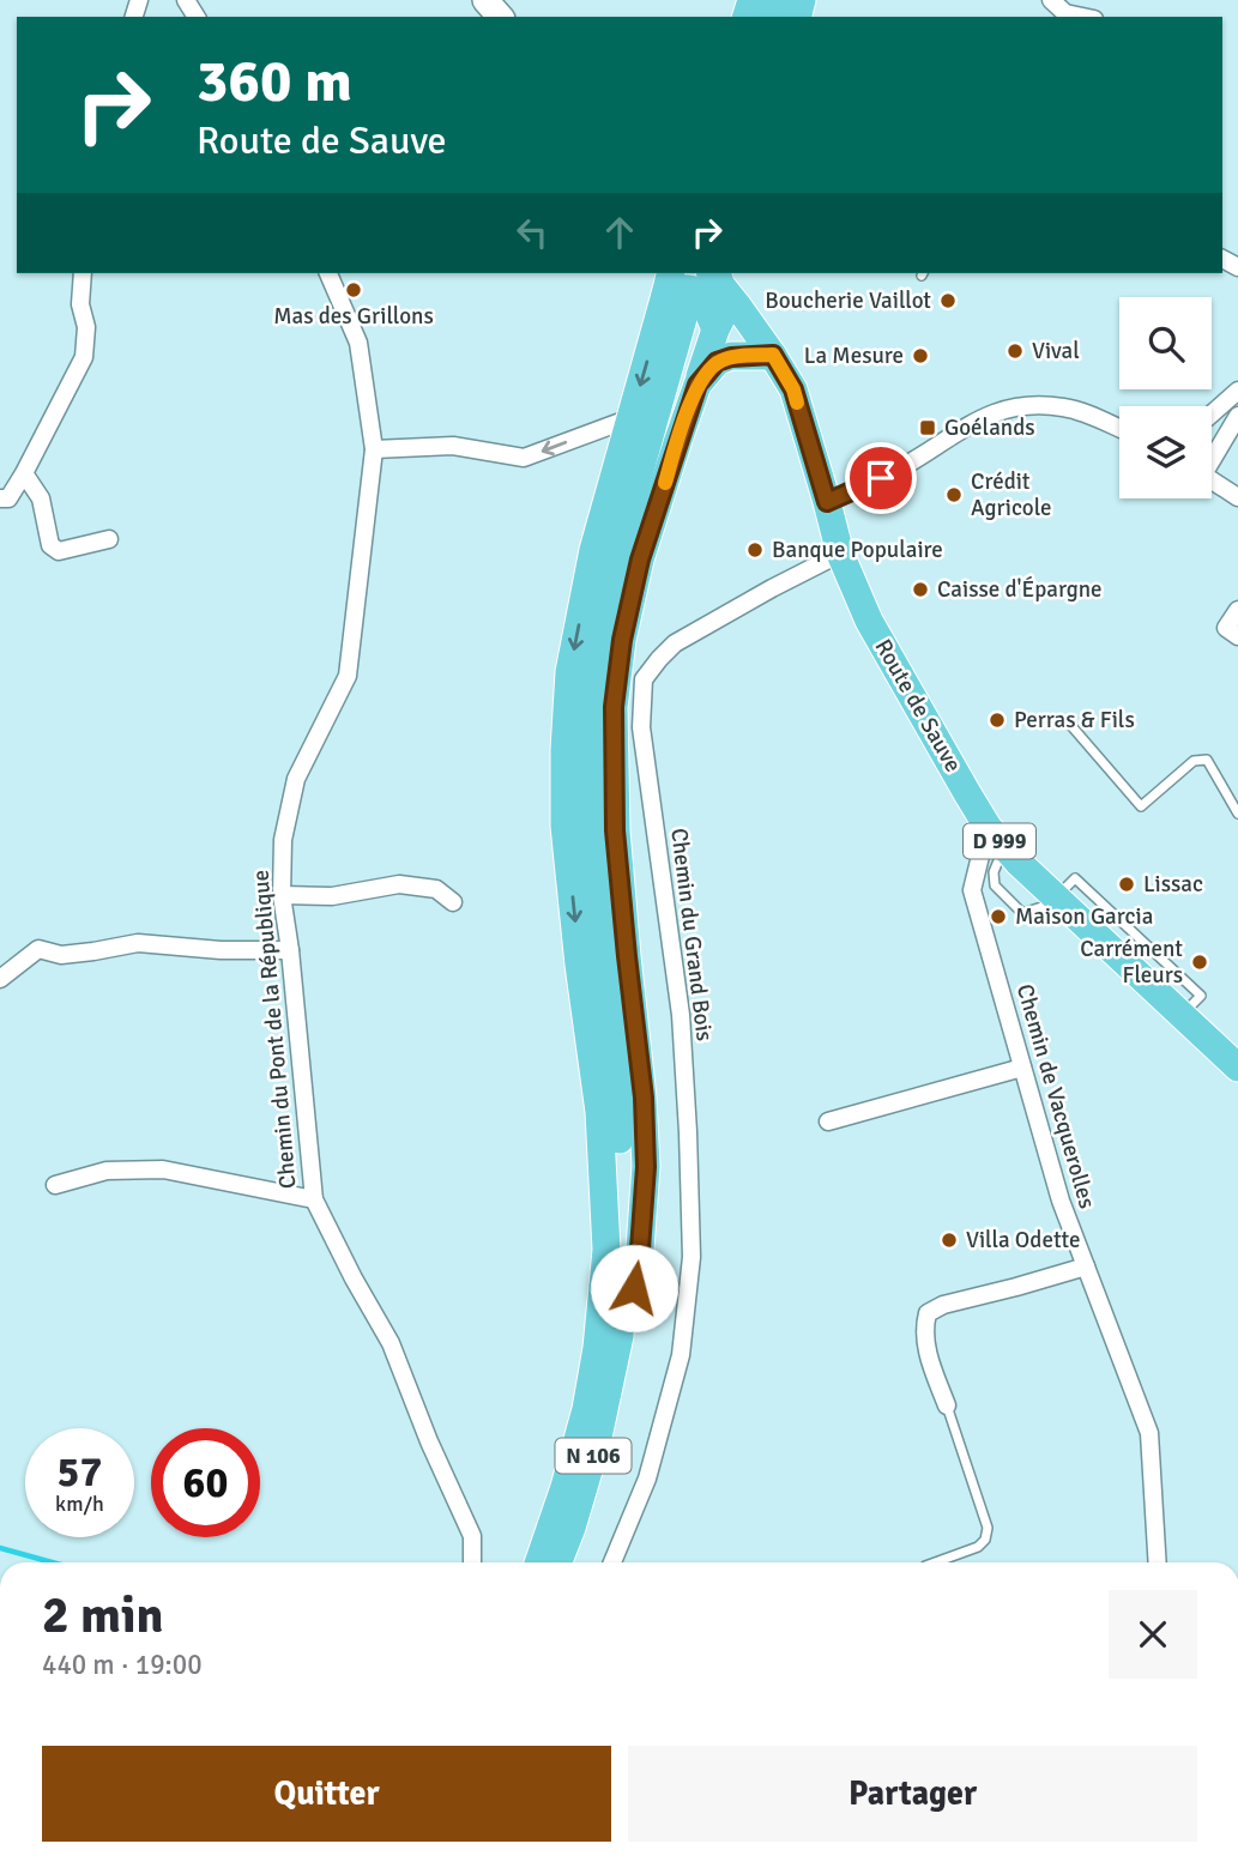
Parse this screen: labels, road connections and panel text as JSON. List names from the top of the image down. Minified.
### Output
{"streets":{"main road":["Route de Sauve","D 999","N 106"],"street":["Chemin du Grand Bois","Chemin du Pont de la République","Chemin de Vacquerolles"]},"crossings":[["Route de Sauve","Chemin du Grand Bois"],["Route de Sauve","Chemin de Vacquerolles"]],"places":{"other":["Mas des Grillons","Boucherie Vaillot","Vival","La Mesure","Crédit Agricole","Banque Populaire","Caisse d'Épargne","Perras & Fils","Lissac","Maison Garcia","Carrément Fleurs","Villa Odette"],"transit":["Goélands"]},"page":{"turn":["360 m","Route de Sauve"],"speed":"57 km/h","limit":"60","heading":["2 min","440 m · 19:00"],"buttons":["Quitter","Partager"]}}
